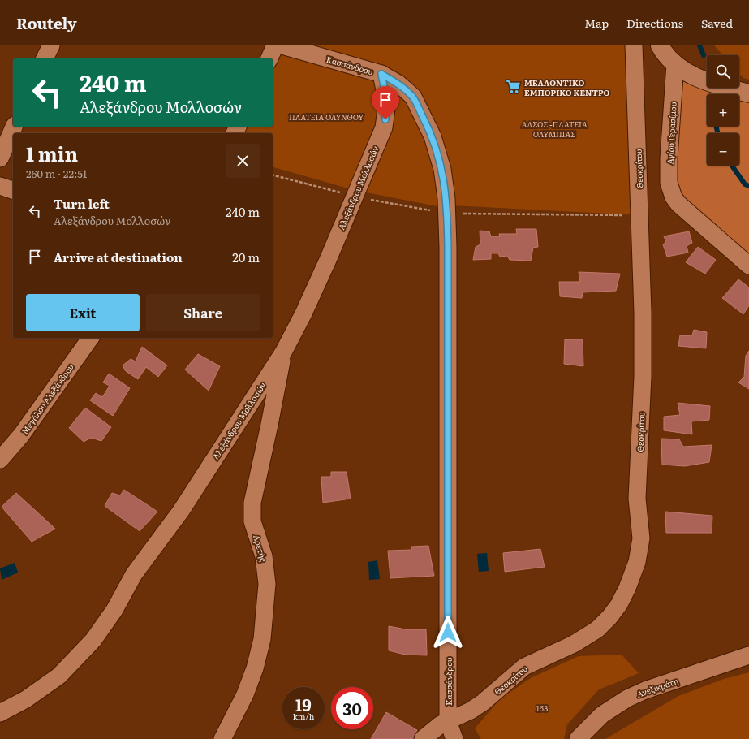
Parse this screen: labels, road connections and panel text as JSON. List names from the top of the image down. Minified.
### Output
{"streets":{"street":["Κασσάνδρου","Αγίου Γερασίμου","Θεοκρίτου","Αλεξάνδρου Μολλοσών","Μεγάλου Αλεξάνδρου","Αρετής","Ανεξικράτη"]},"crossings":[["Κασσάνδρου","Θεοκρίτου"],["Κασσάνδρου","Αλεξάνδρου Μολλοσών"],["Αλεξάνδρου Μολλοσών","Αρετής"]],"parks":["ΠΛΑΤΕΙΑ ΟΛΥΝΘΟΥ","ΑΛΣΟΣ -ΠΛΑΤΕΙΑ ΟΛΥΜΠΙΑΣ","163"],"places":{"supermarket":["ΜΕΛΛΟΝΤΙΚΟ ΕΜΠΟΡΙΚΟ ΚΕΝΤΡΟ"]},"page":{"header":"Routely","nav":["Map","Directions","Saved"],"map_buttons":["+","−"],"turn":["240 m","Αλεξάνδρου Μολλοσών"],"heading":["1 min","260 m · 22:51"],"list":[{"name":"Turn left","note":"Αλεξάνδρου Μολλοσών","value":"240 m"},{"name":"Arrive at destination","value":"20 m"}],"buttons":["Exit","Share"],"speed":"19 km/h","limit":"30"}}
